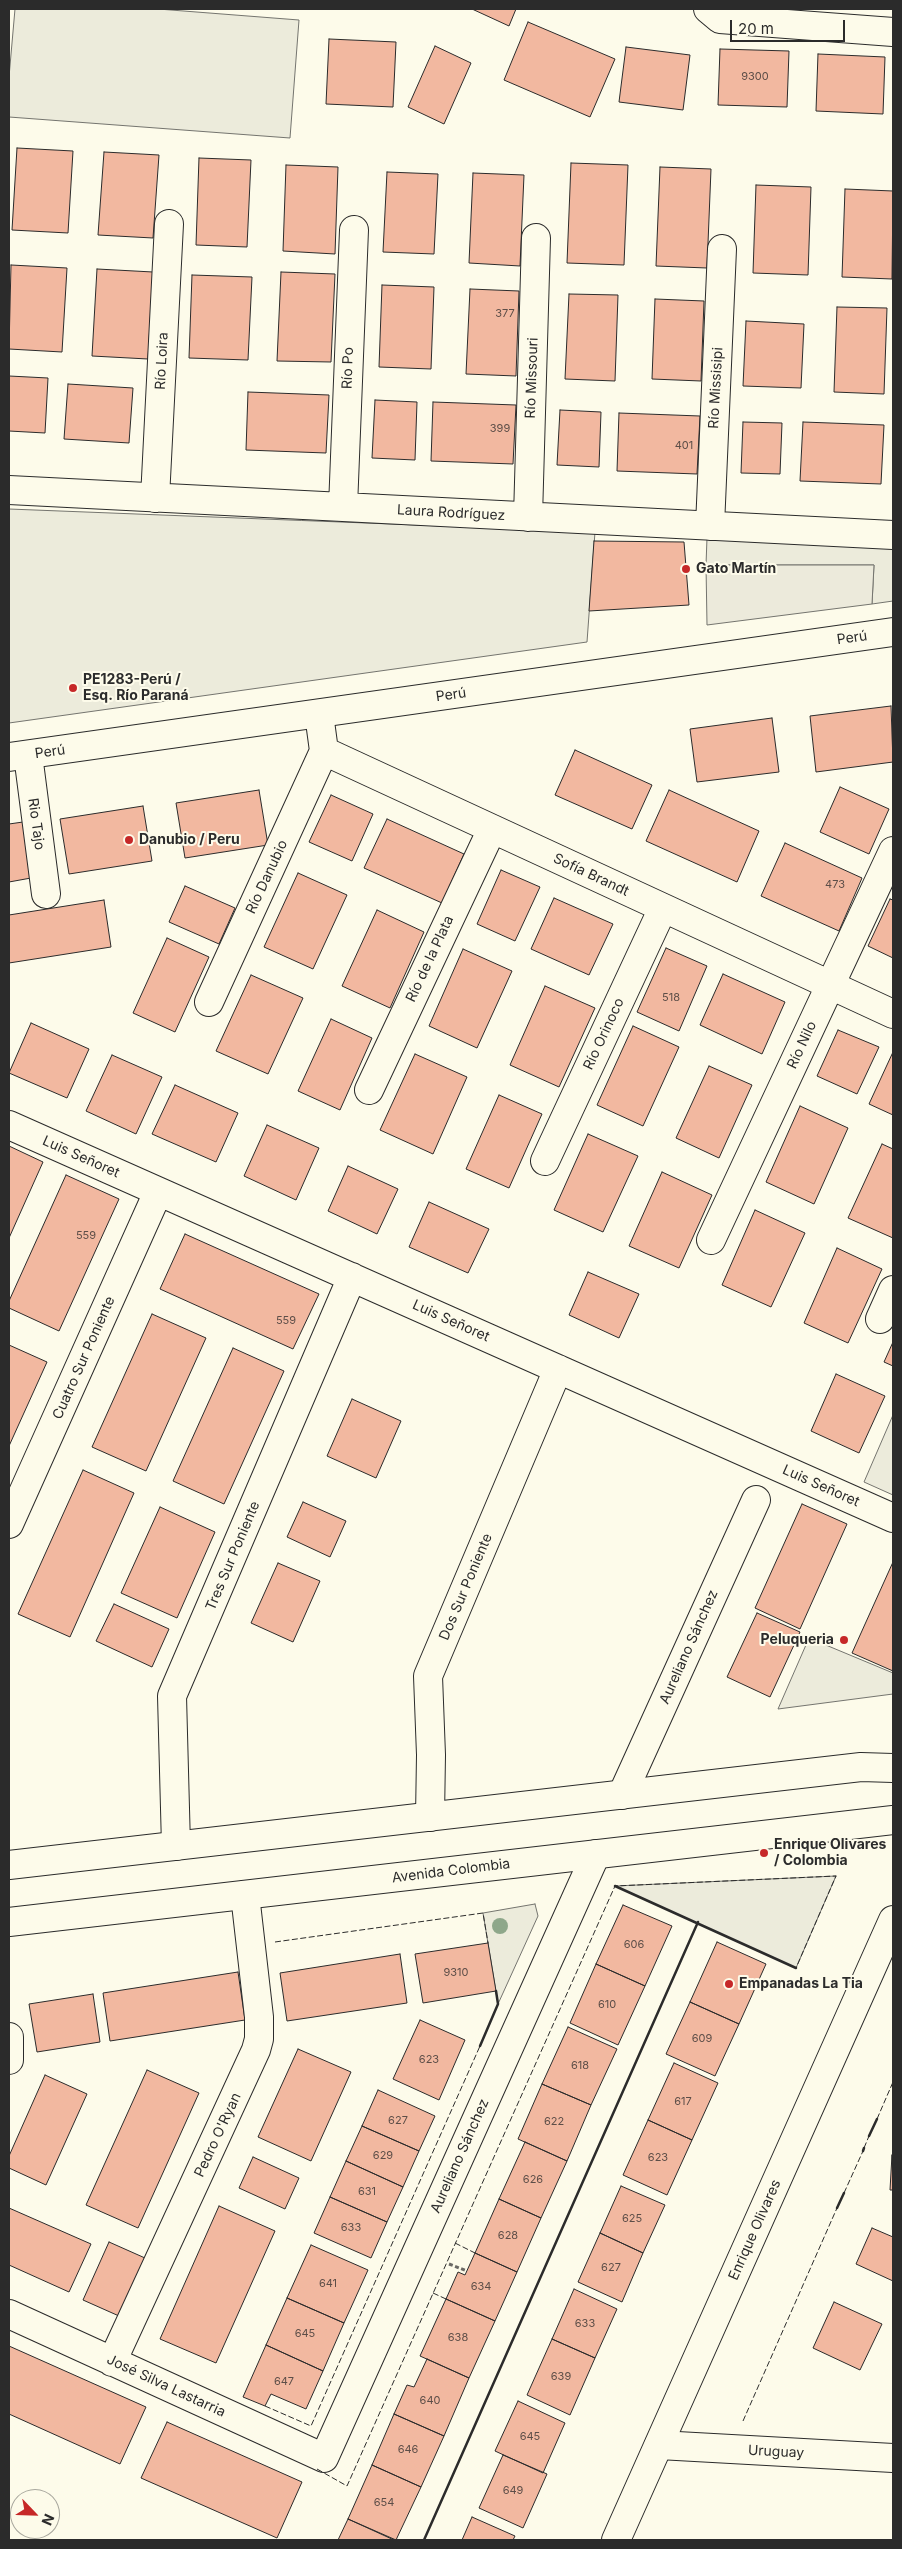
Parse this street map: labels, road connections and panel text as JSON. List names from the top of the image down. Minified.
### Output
{"streets":{"street":["Río Loira","Río Po","Río Missouri","Río Missisipi","Laura Rodríguez","Perú","Rio Tajo","Sofía Brandt","Río Danubio","Río de la Plata","Río Orinoco","Río Nilo","Luis Señoret","Cuatro Sur Poniente","Tres Sur Poniente","Dos Sur Poniente","Aureliano Sánchez","Avenida Colombia","Pedro O'Ryan","Enrique Olivares","José Silva Lastarria","Uruguay"]},"crossings":[["Río Loira","Laura Rodríguez"],["Río Po","Laura Rodríguez"],["Río Missouri","Laura Rodríguez"],["Río Missisipi","Laura Rodríguez"],["Perú","Rio Tajo"],["Sofía Brandt","Río Danubio"],["Sofía Brandt","Río de la Plata"],["Sofía Brandt","Río Orinoco"],["Sofía Brandt","Río Nilo"],["Luis Señoret","Cuatro Sur Poniente"],["Luis Señoret","Tres Sur Poniente"],["Luis Señoret","Dos Sur Poniente"],["Aureliano Sánchez","Avenida Colombia"],["Aureliano Sánchez","José Silva Lastarria"],["Avenida Colombia","Pedro O'Ryan"],["Pedro O'Ryan","José Silva Lastarria"],["Enrique Olivares","Uruguay"]],"places":["Gato Martín","PE1283-Perú / Esq. Río Paraná","Danubio / Peru","Peluqueria","Enrique Olivares / Colombia","Empanadas La Tia"],"house_numbers":["9300","377","399","401","473","518","559","559","606","9310","610","609","623","618","617","627","622","629","623","626","631","625","633","628","627","641","634","633","645","638","639","647","640","645","646","649","654"],"scale_bar":"20 m","north":"bottom right"}
